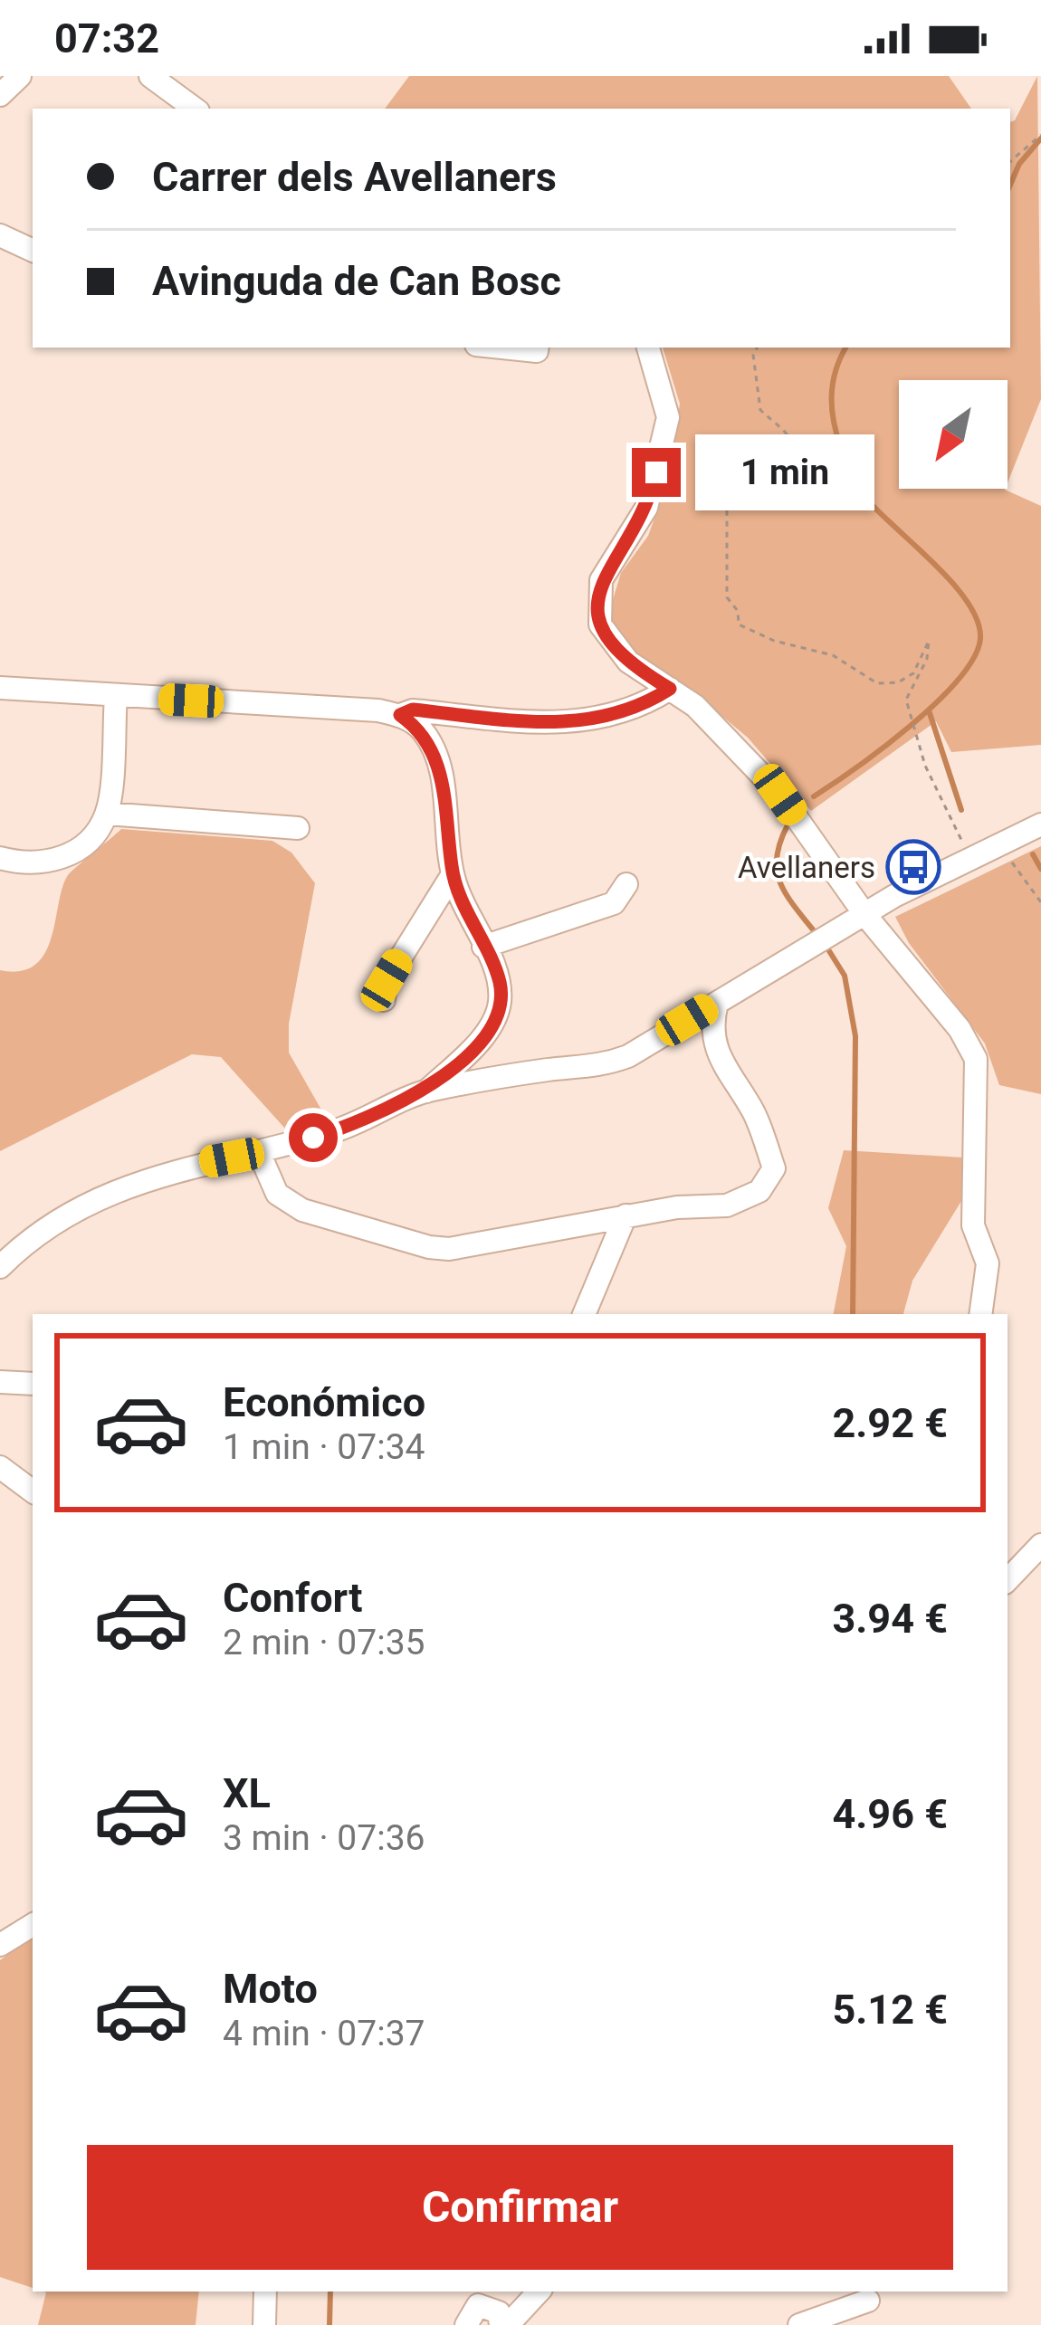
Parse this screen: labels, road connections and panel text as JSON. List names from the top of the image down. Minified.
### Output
{"places":{"bus stop":["Avellaners"]},"north":"bottom left","page":{"status":"07:32","banner":["Carrer dels Avellaners","Avinguda de Can Bosc"],"bubble":"1 min","list":[{"name":"Económico","note":"1 min · 07:34","value":"2.92 €"},{"name":"Confort","note":"2 min · 07:35","value":"3.94 €"},{"name":"XL","note":"3 min · 07:36","value":"4.96 €"},{"name":"Moto","note":"4 min · 07:37","value":"5.12 €"}],"buttons":"Confirmar"}}
